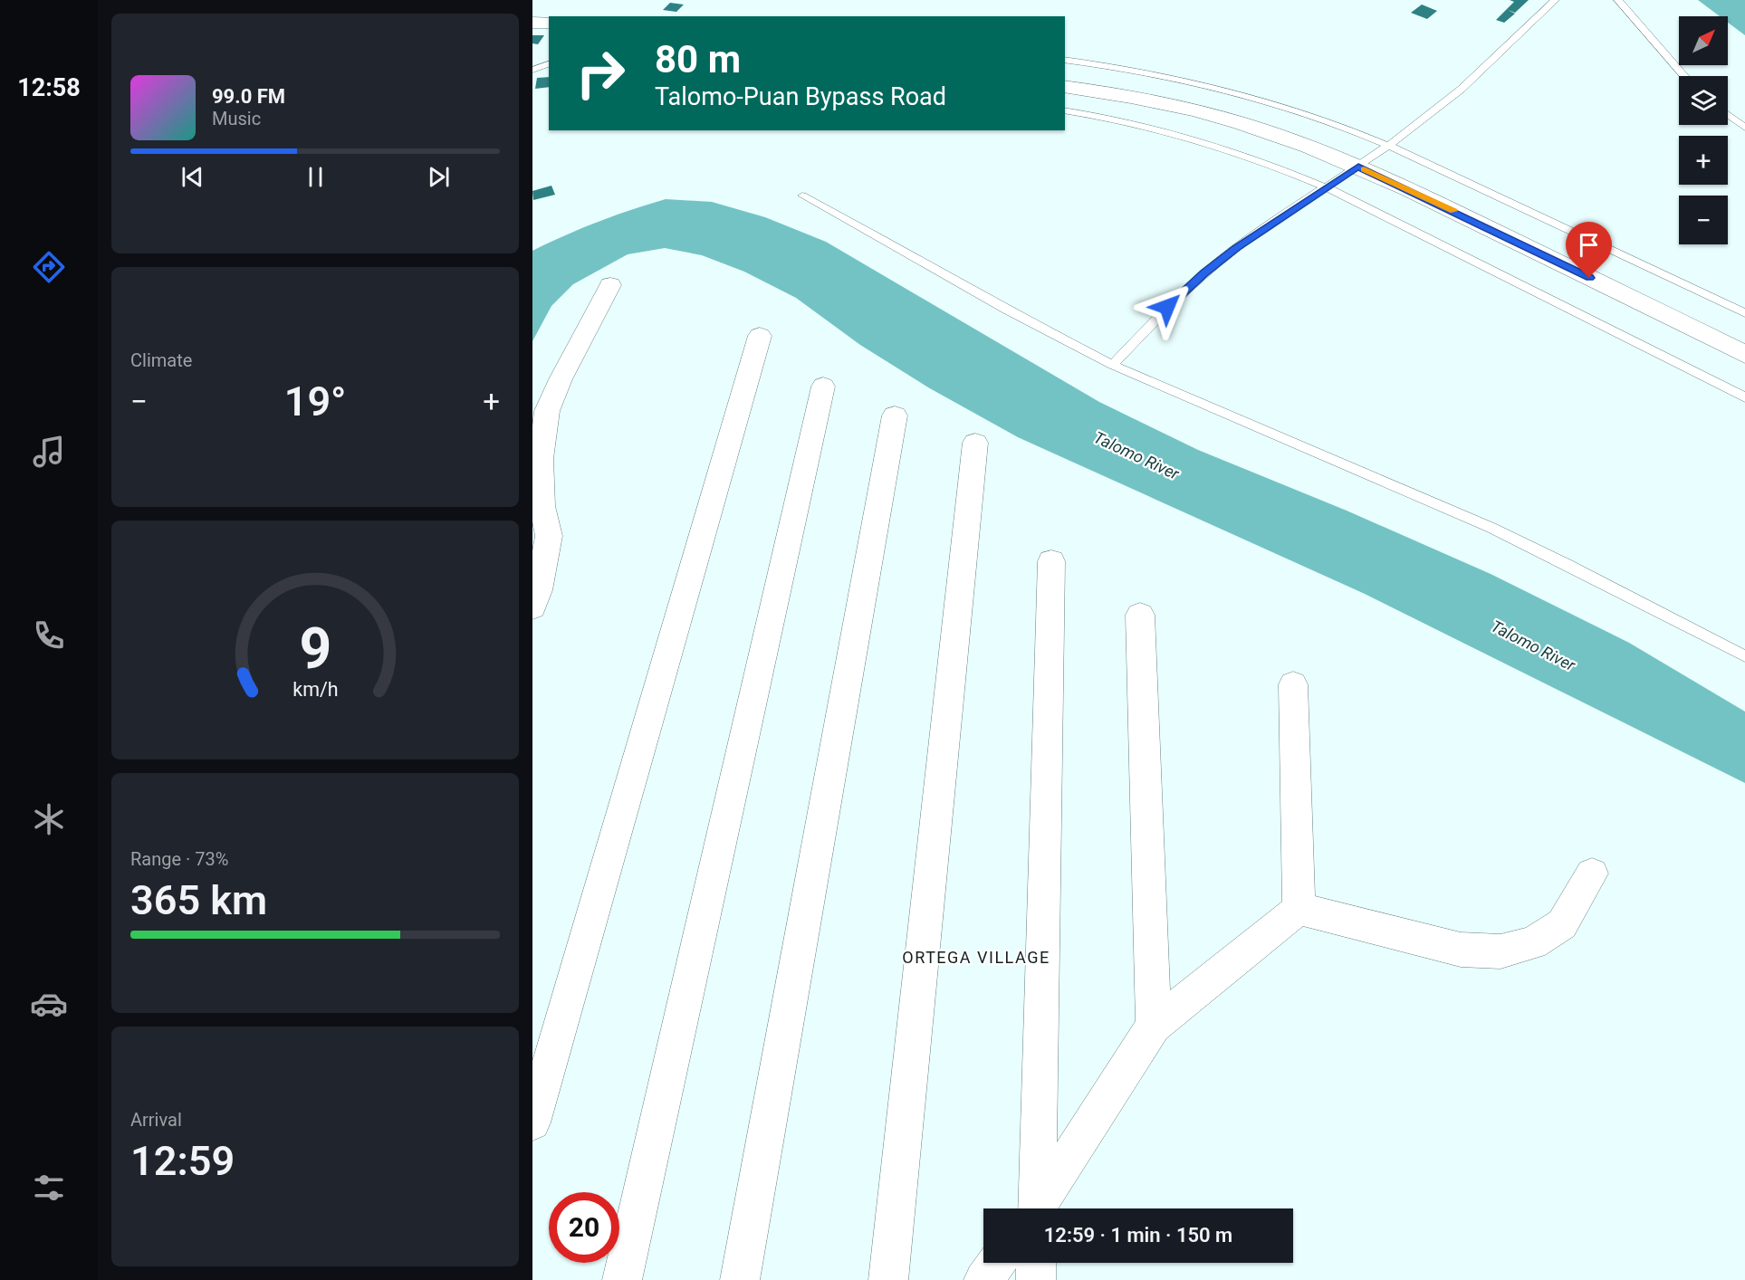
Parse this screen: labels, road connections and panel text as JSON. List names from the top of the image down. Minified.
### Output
{"districts":["ORTEGA VILLAGE"],"water":["Talomo River"],"north":"top right","page":{"tabs":"12:58","map_buttons":["+","−"],"turn":["80 m","Talomo-Puan Bypass Road"],"song":["99.0 FM","Music"],"tile":["Climate",["Range · 73%","365 km"],["Arrival","12:59"]],"heat":["−","19°","+"],"limit":"20","trip":"12:59 · 1 min · 150 m","gauge":["9","km/h"]}}
